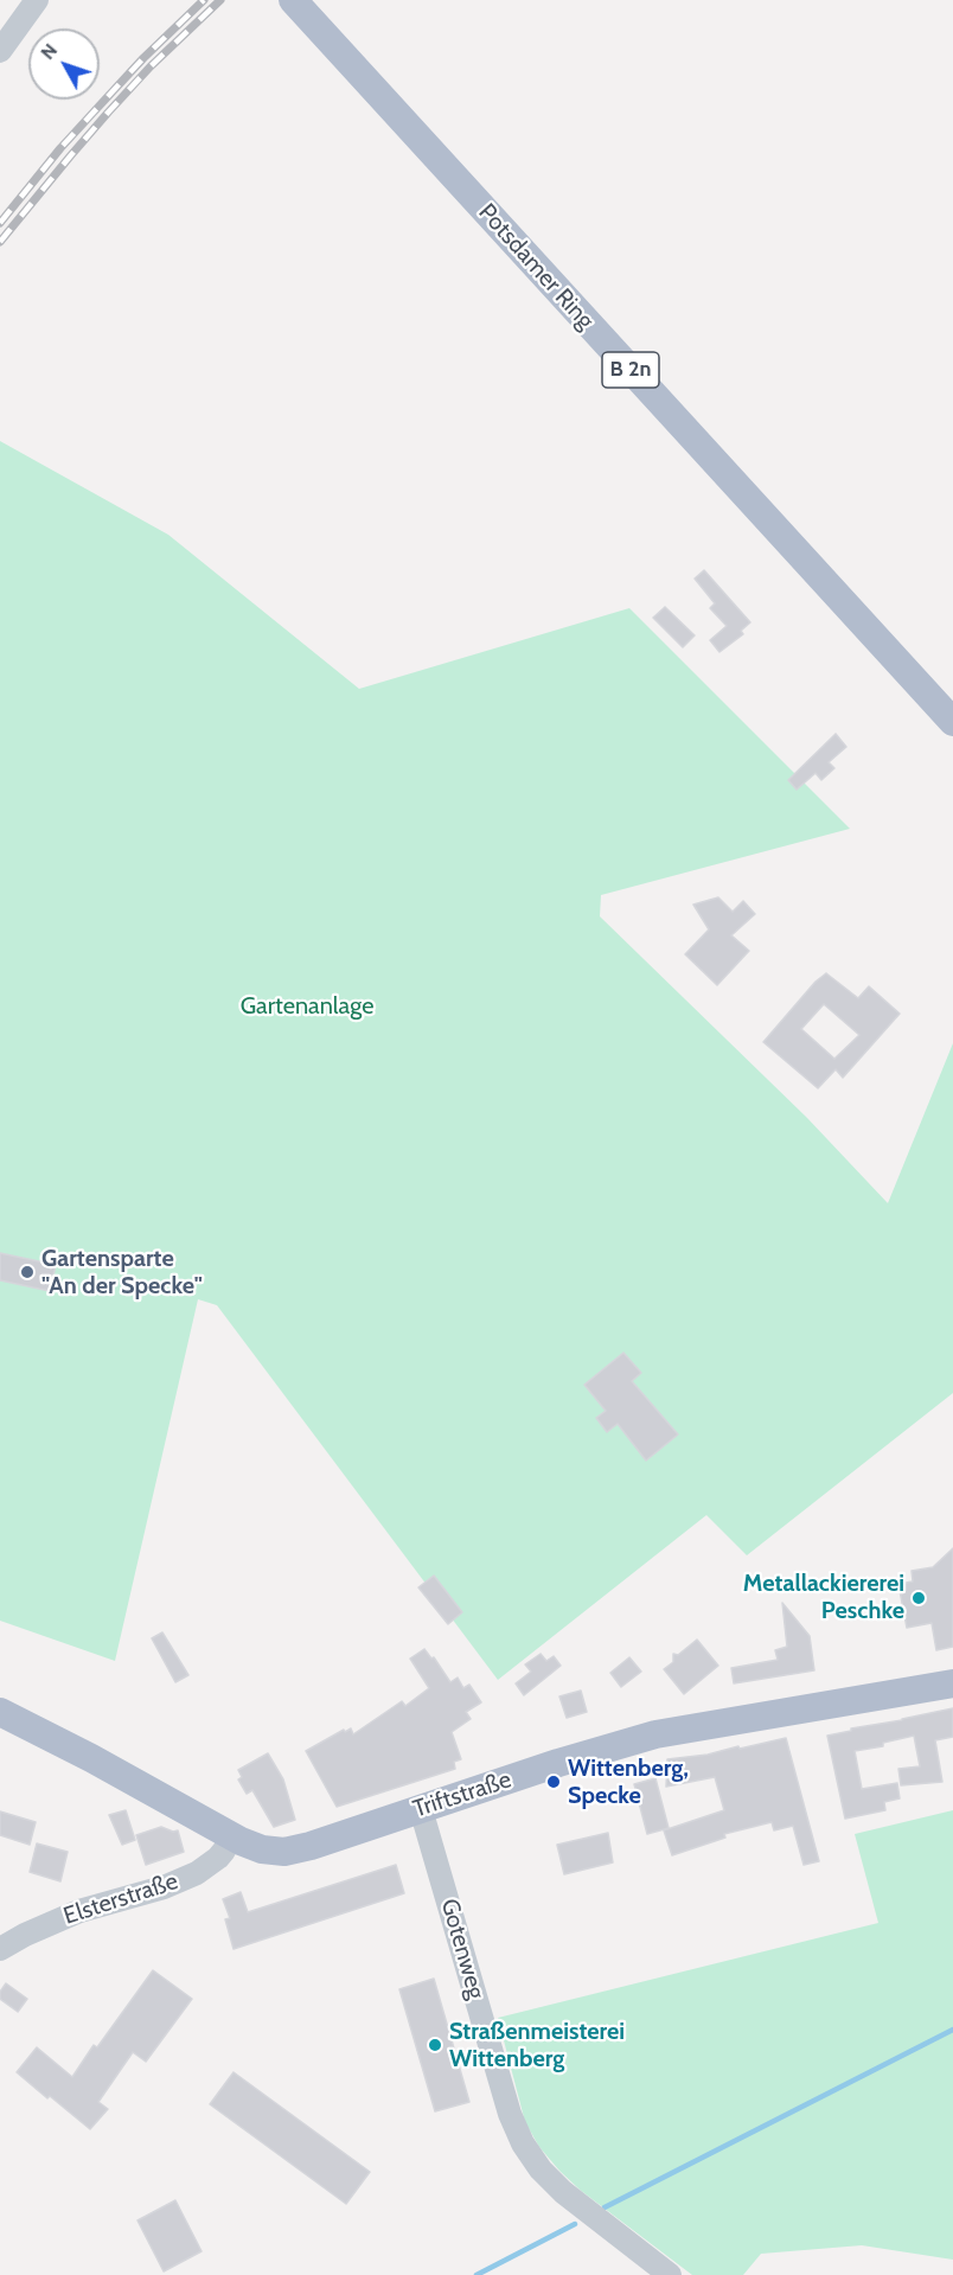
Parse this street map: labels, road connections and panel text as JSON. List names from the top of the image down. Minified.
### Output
{"streets":{"main road":["Potsdamer Ring","B 2n","Triftstraße"],"street":["Elsterstraße","Gotenweg"]},"crossings":[["Triftstraße","Elsterstraße"],["Triftstraße","Gotenweg"]],"parks":["Gartenanlage"],"places":["Gartensparte \"An der Specke\"","Metallackiererei Peschke","Wittenberg, Specke","Straßenmeisterei Wittenberg"],"north":"top left"}
